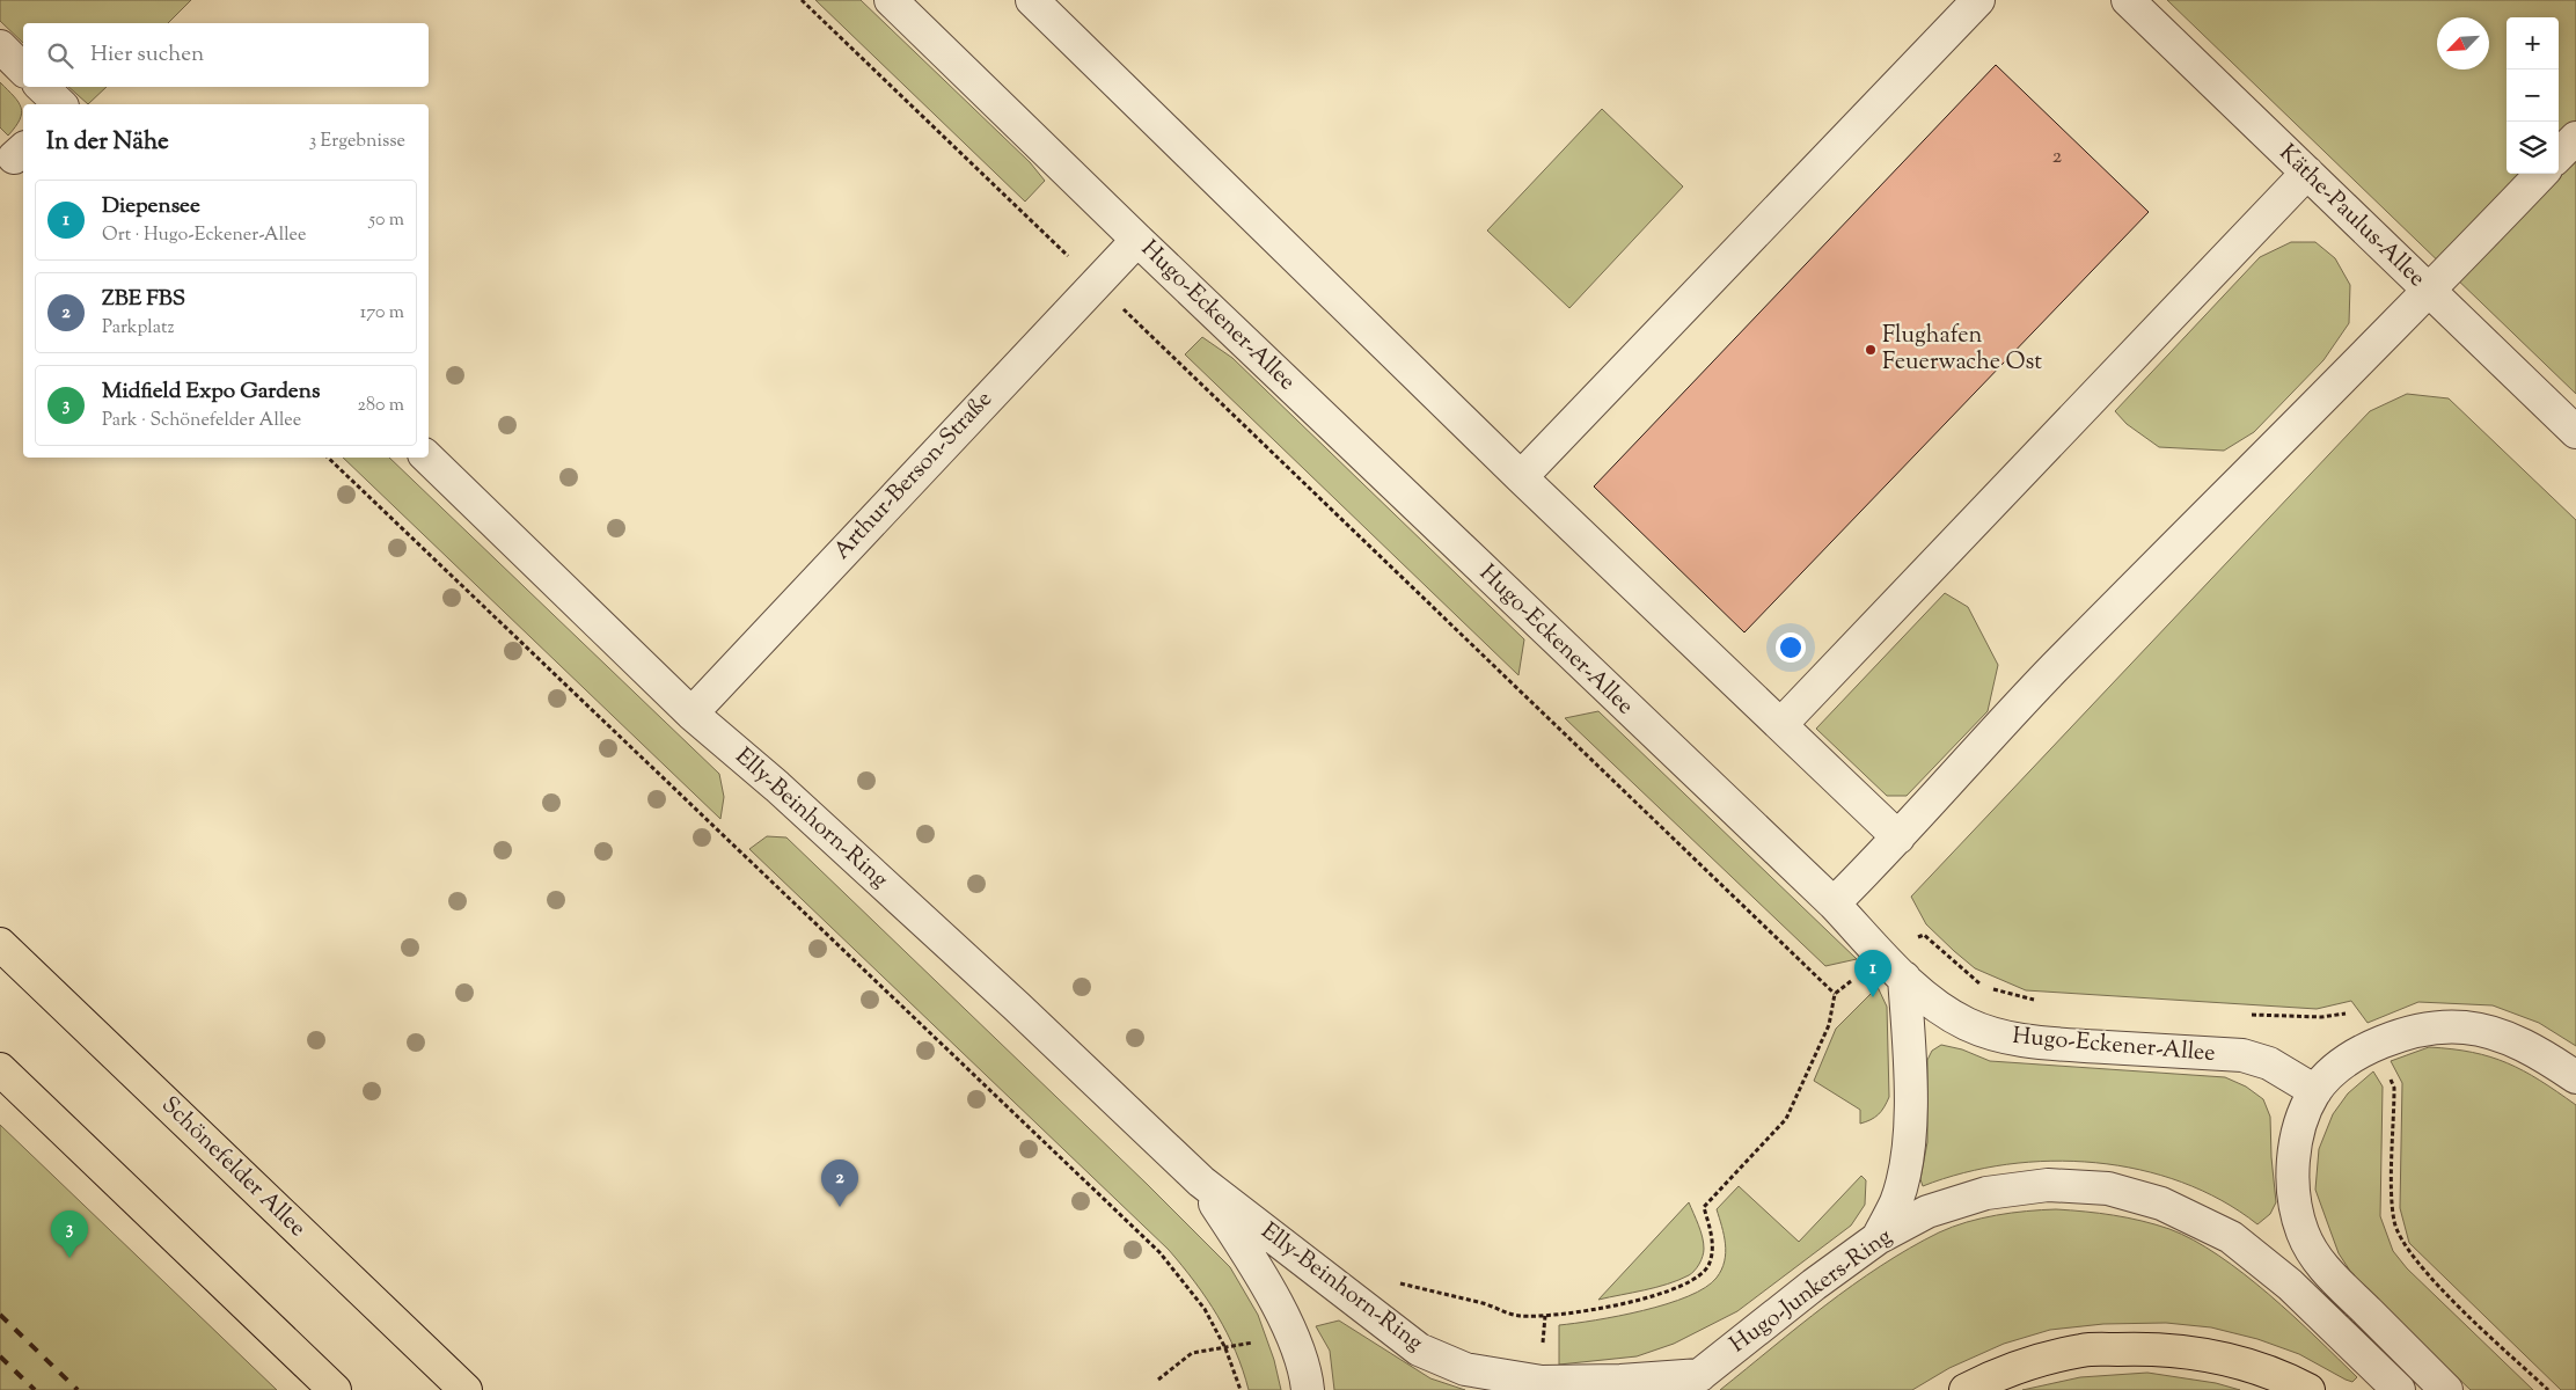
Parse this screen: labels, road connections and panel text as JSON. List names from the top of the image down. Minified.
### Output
{"streets":{"highway":["Schönefelder Allee"],"street":["Käthe-Paulus-Allee","Hugo-Eckener-Allee","Arthur-Berson-Straße","Elly-Beinhorn-Ring","Hugo-Junkers-Ring"]},"crossings":[["Hugo-Eckener-Allee","Arthur-Berson-Straße"],["Arthur-Berson-Straße","Elly-Beinhorn-Ring"],["Elly-Beinhorn-Ring","Hugo-Junkers-Ring"]],"places":["Flughafen Feuerwache Ost"],"house_numbers":["2"],"north":"bottom left","page":{"map_buttons":["+","−"],"search":"Hier suchen","heading":["In der Nähe","3 Ergebnisse"],"list":[{"mark":"1","name":"Diepensee","note":"Ort · Hugo-Eckener-Allee","value":"50 m"},{"mark":"2","name":"ZBE FBS","note":"Parkplatz","value":"170 m"},{"mark":"3","name":"Midfield Expo Gardens","note":"Park · Schönefelder Allee","value":"280 m"}],"pins":["1","2","3"]}}
